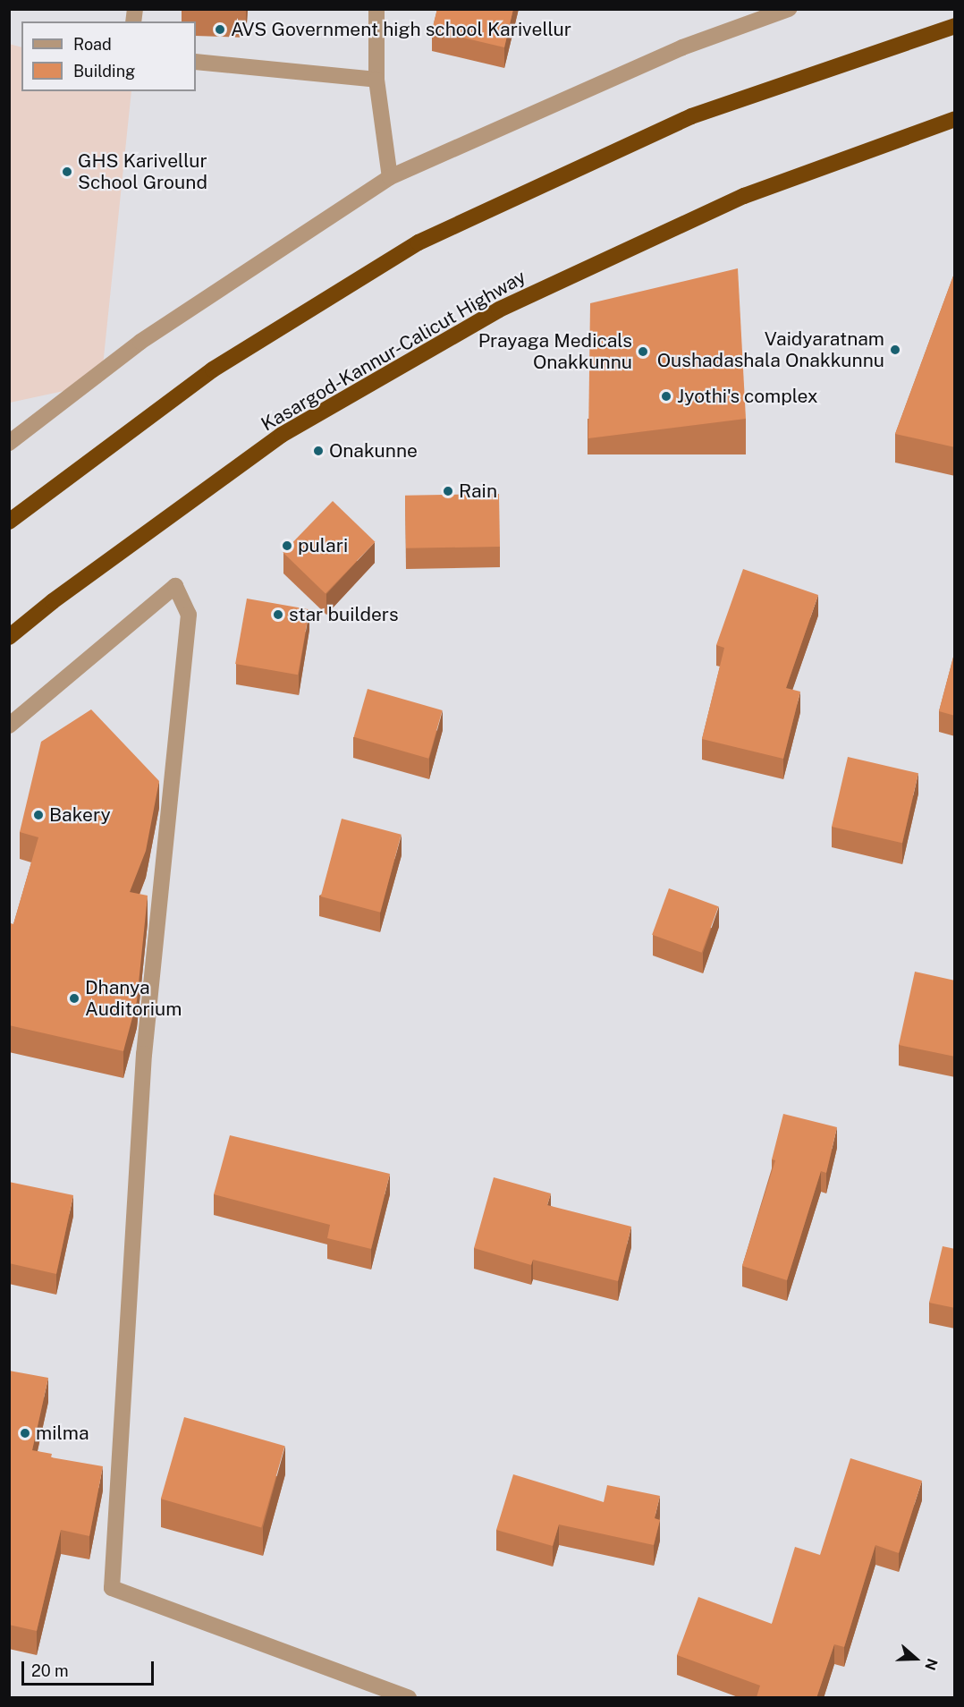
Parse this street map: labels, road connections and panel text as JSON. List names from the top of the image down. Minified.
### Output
{"streets":{"highway":["Kasargod-Kannur-Calicut Highway"]},"places":["AVS Government high school Karivellur","GHS Karivellur School Ground","Vaidyaratnam Oushadashala Onakkunnu","Prayaga Medicals Onakkunnu","Jyothi's complex","Onakunne","Rain","pulari","star builders","Bakery","Dhanya Auditorium","milma"],"legend":["Road","Building"],"scale_bar":"20 m","north":"right"}
